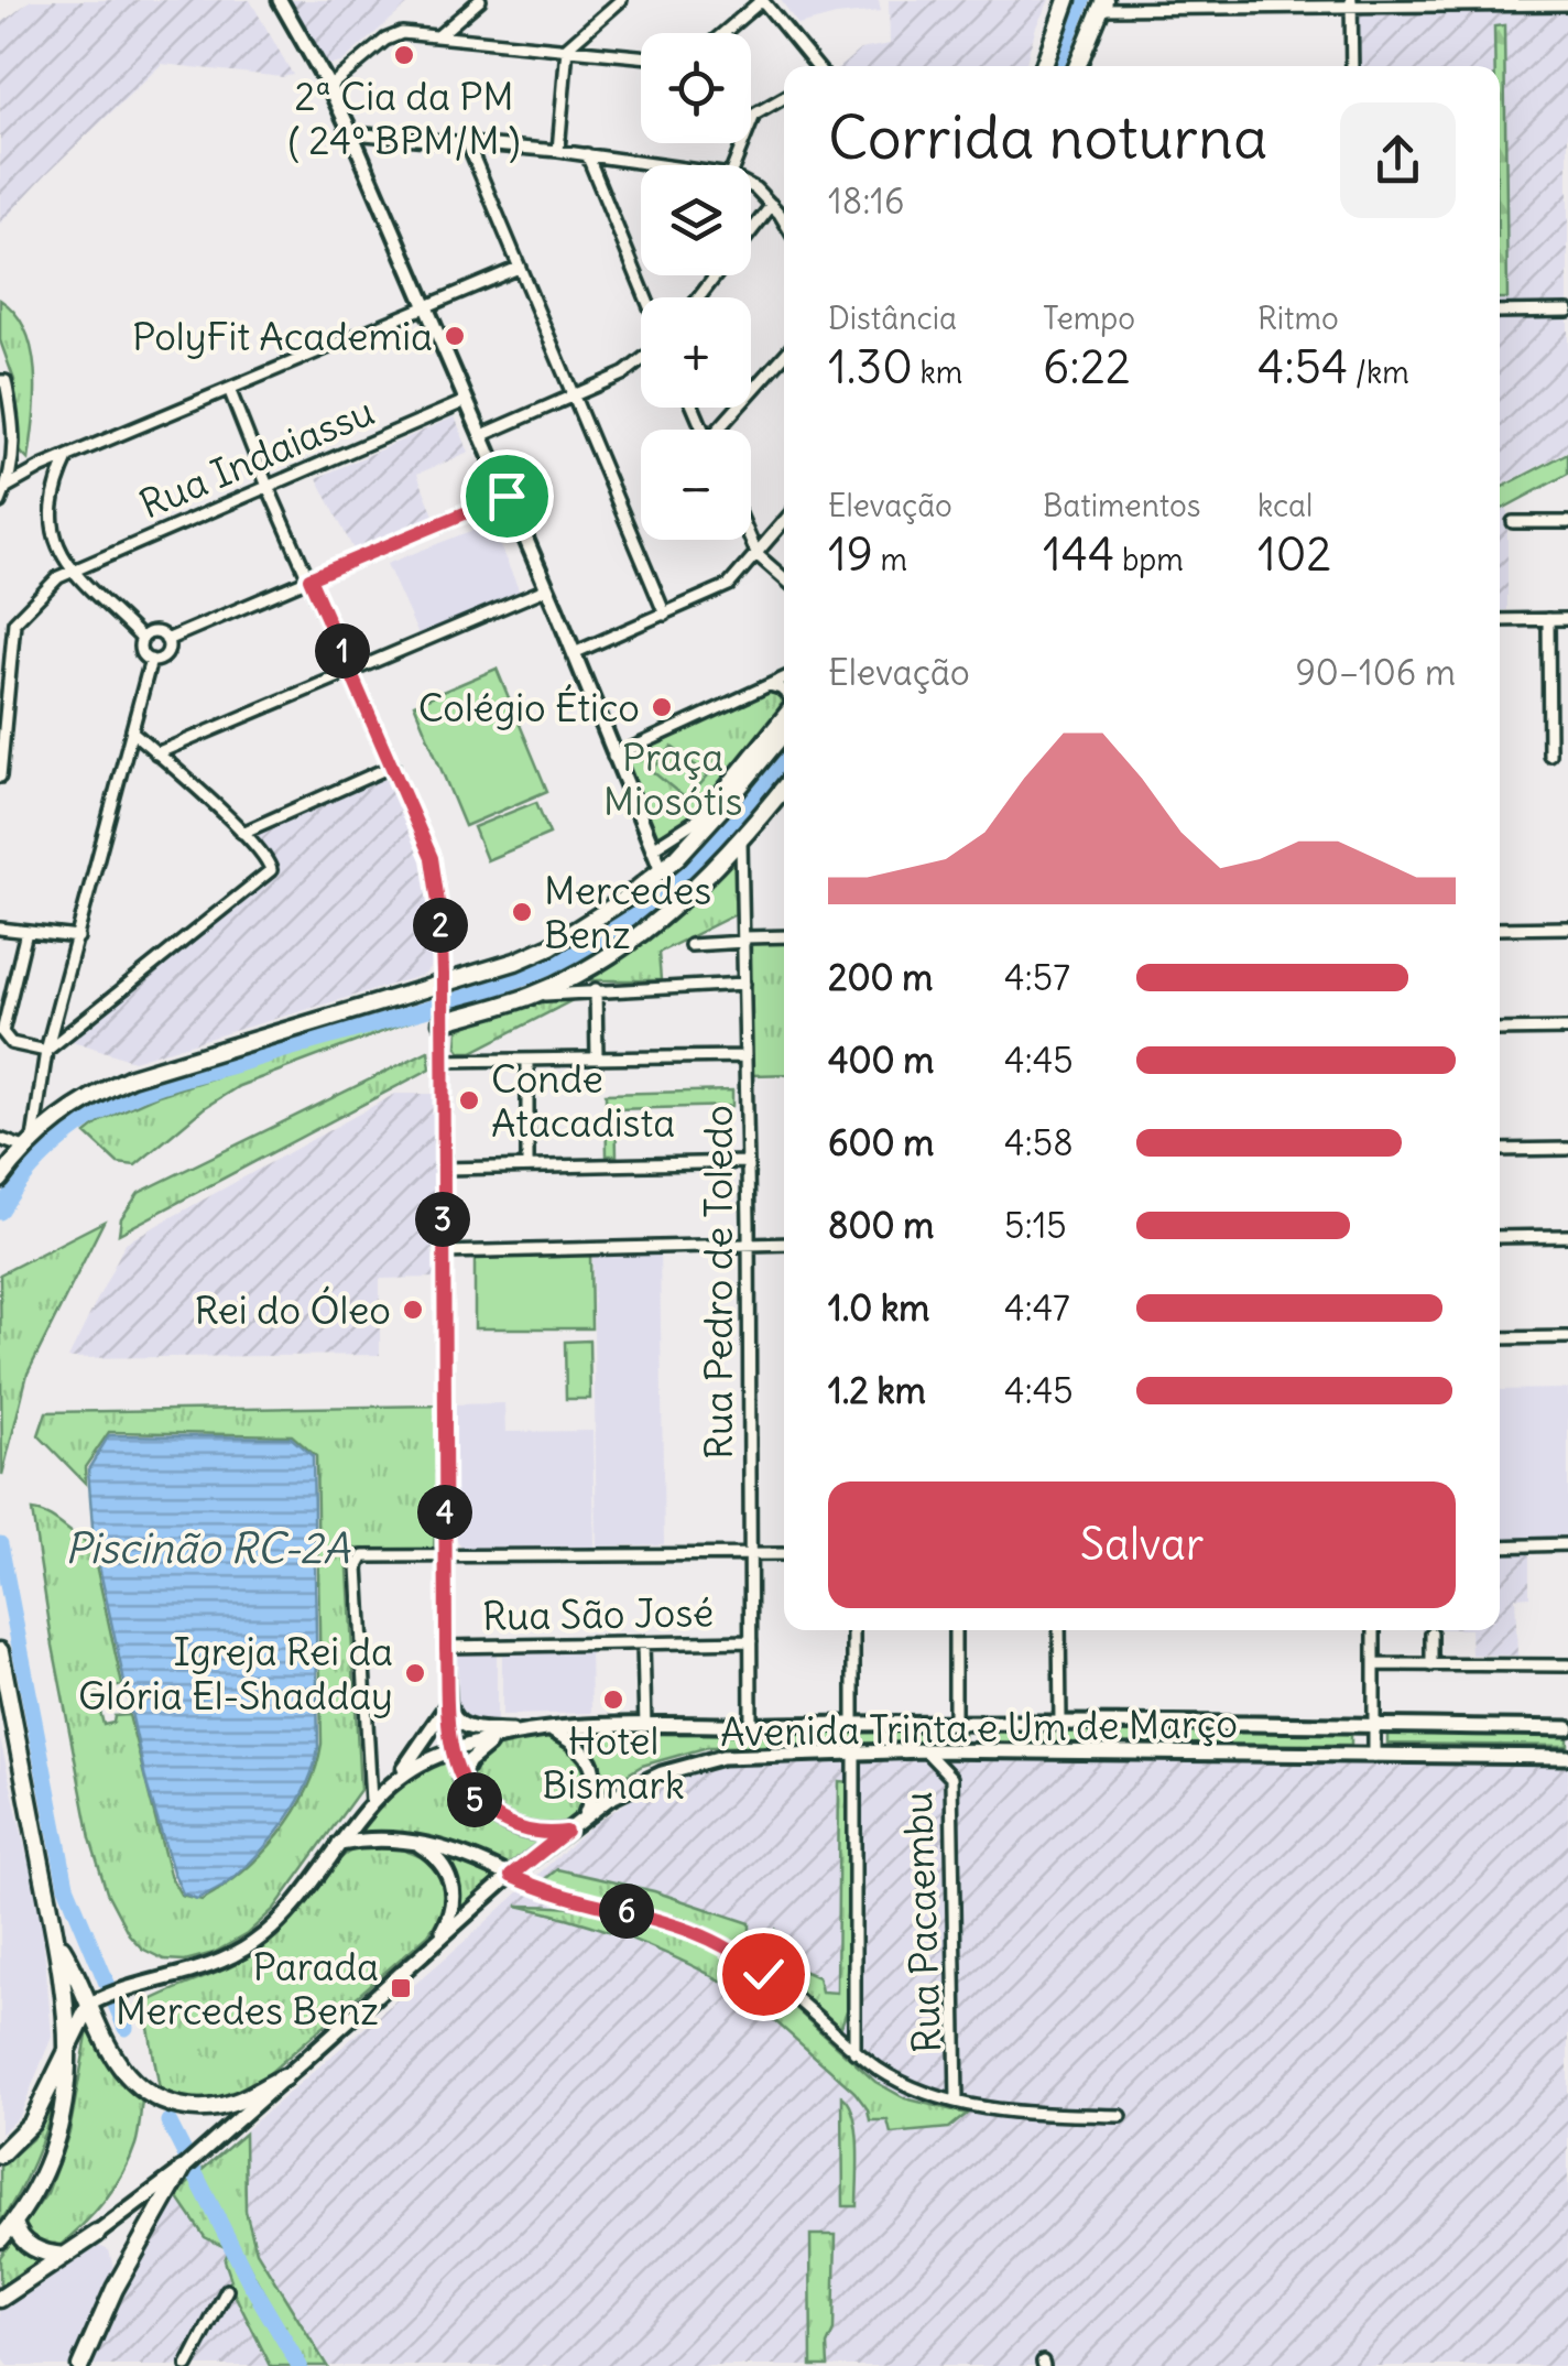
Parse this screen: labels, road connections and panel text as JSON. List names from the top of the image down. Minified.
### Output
{"streets":{"main road":["Avenida Trinta e Um de Março"],"street":["Rua Indaiassu","Rua Pedro de Toledo","Rua São José","Rua Pacaembu"]},"crossings":[["Rua Pedro de Toledo","Rua São José"],["Rua Pedro de Toledo","Avenida Trinta e Um de Março"],["Avenida Trinta e Um de Março","Rua Pacaembu"]],"water":["Piscinão RC-2A"],"parks":["Praça Miosótis"],"places":{"other":["2ª Cia da PM ( 24º BPM/M )","PolyFit Academia","Colégio Ético","Mercedes Benz","Conde Atacadista","Rei do Óleo","Igreja Rei da Glória El-Shadday","Hotel Bismark"],"transit":["Parada Mercedes Benz"]},"page":{"map_buttons":["+","−"],"heading":["Corrida noturna","18:16"],"stats":[["Distância","1.30 km"],["Tempo","6:22"],["Ritmo","4:54 /km"],["Elevação","19 m"],["Batimentos","144 bpm"],["kcal","102"]],"pins":["1","2","3","4","5","6"],"chart":["Elevação","90–106 m"],"list":[{"name":"200 m","note":"4:57"},{"name":"400 m","note":"4:45"},{"name":"600 m","note":"4:58"},{"name":"800 m","note":"5:15"},{"name":"1.0 km","note":"4:47"},{"name":"1.2 km","note":"4:45"}],"buttons":"Salvar"}}
